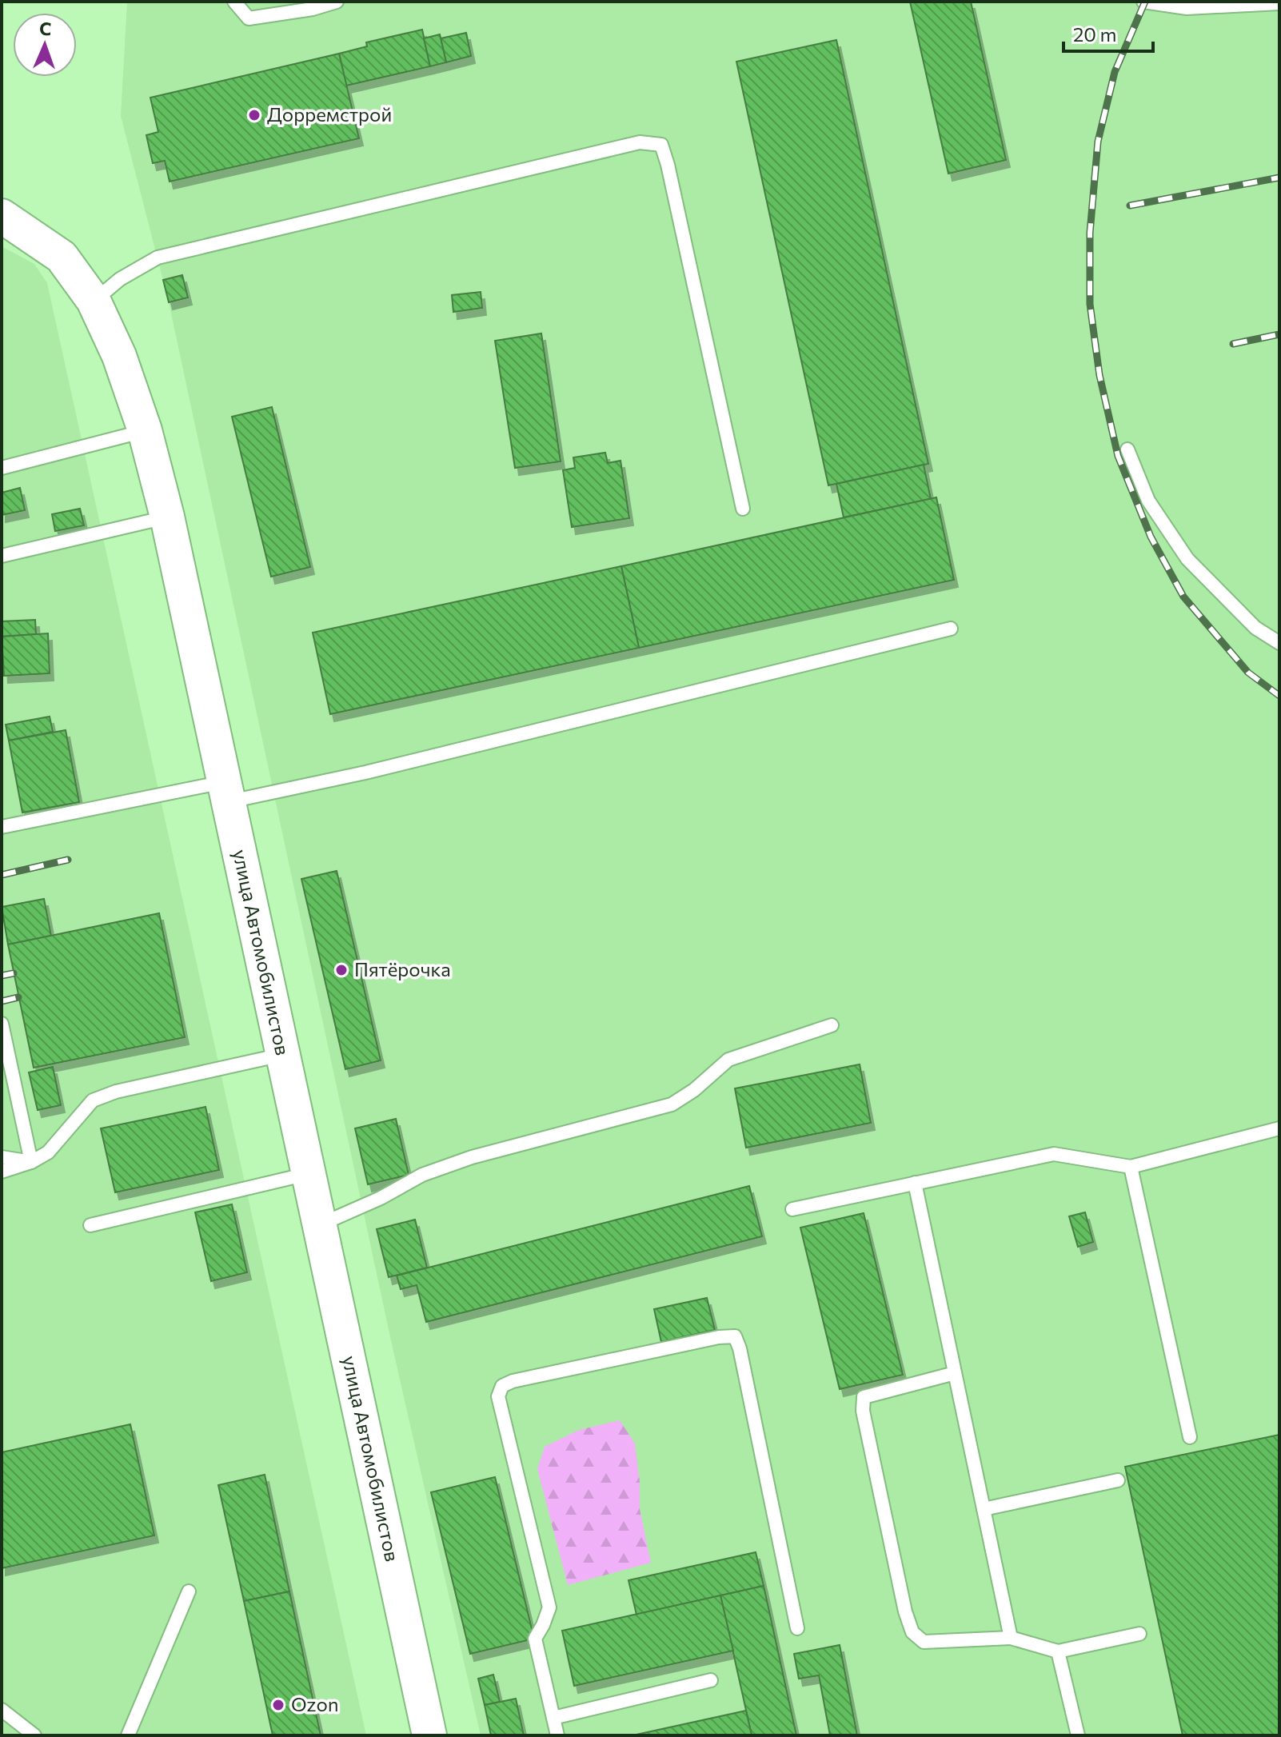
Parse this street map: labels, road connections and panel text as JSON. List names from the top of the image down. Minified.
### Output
{"streets":{"street":["улица Автомобилистов"]},"places":["Дорремстрой","Пятёрочка","Ozon"],"scale_bar":"20 m","north":"top"}
